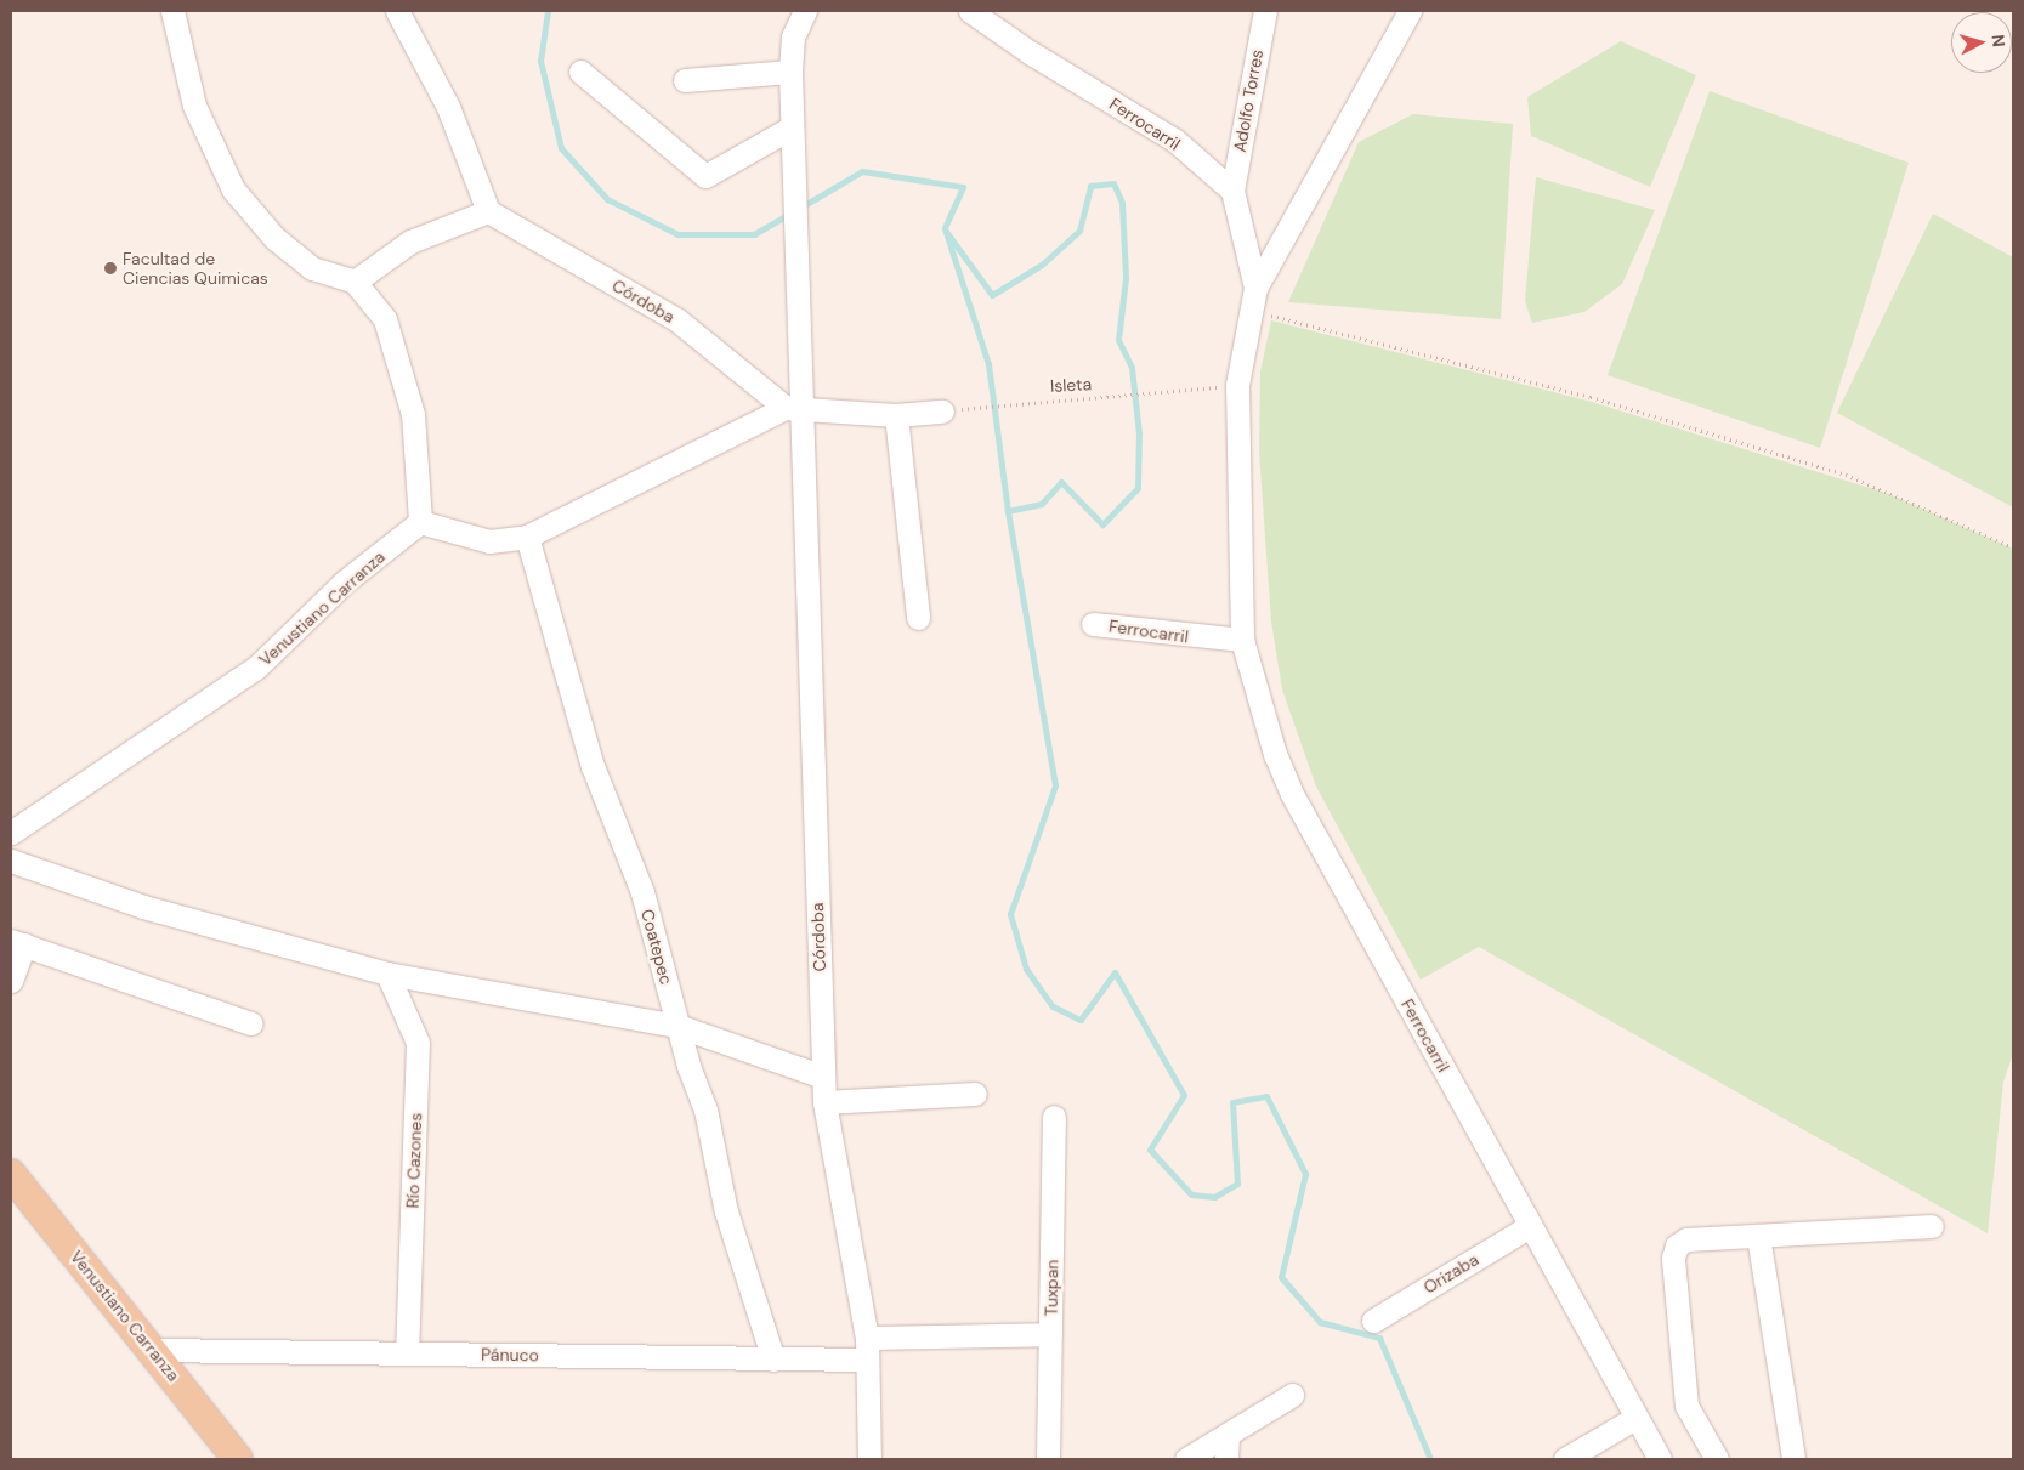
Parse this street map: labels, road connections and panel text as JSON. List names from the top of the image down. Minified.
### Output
{"streets":{"main road":["Venustiano Carranza"],"street":["Adolfo Torres","Ferrocarril","Córdoba","Coatepec","Río Cazones","Orizaba","Tuxpan","Pánuco"],"path":["Isleta"]},"crossings":[["Adolfo Torres","Ferrocarril"],["Ferrocarril","Isleta"],["Ferrocarril","Orizaba"],["Córdoba","Pánuco"],["Venustiano Carranza","Pánuco"],["Coatepec","Pánuco"],["Río Cazones","Pánuco"],["Tuxpan","Pánuco"]],"places":["Facultad de Ciencias Quimicas"],"north":"right"}
